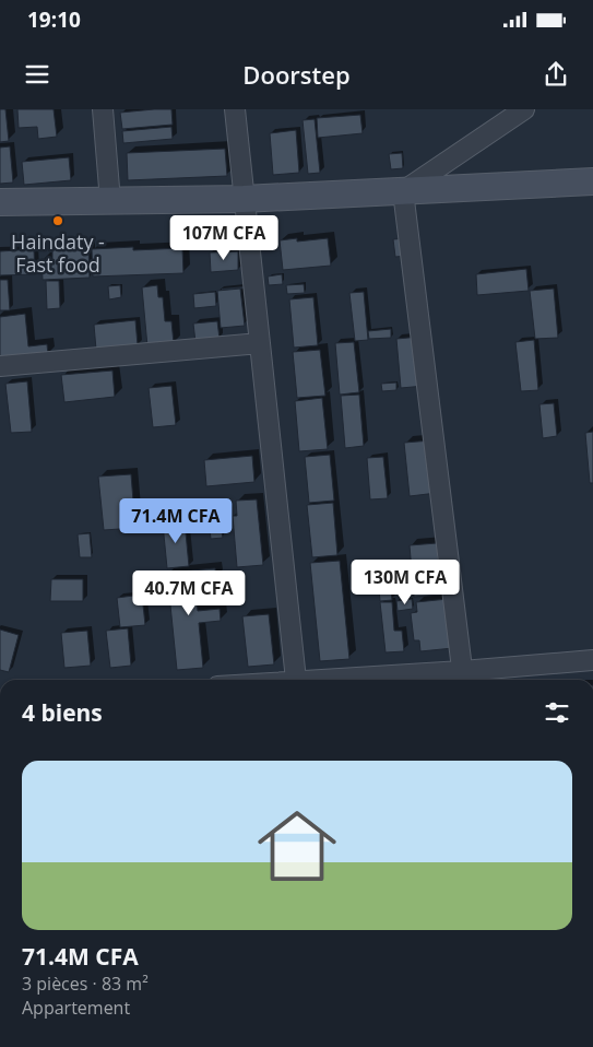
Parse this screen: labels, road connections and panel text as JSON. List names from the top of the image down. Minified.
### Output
{"places":["Haindaty - Fast food"],"page":{"status":"19:10","header":"Doorstep","price":["107M CFA","71.4M CFA","130M CFA","40.7M CFA"],"heading":"4 biens","list":[{"name":"71.4M CFA","note":"3 pièces · 83 m² · Appartement"}]}}
